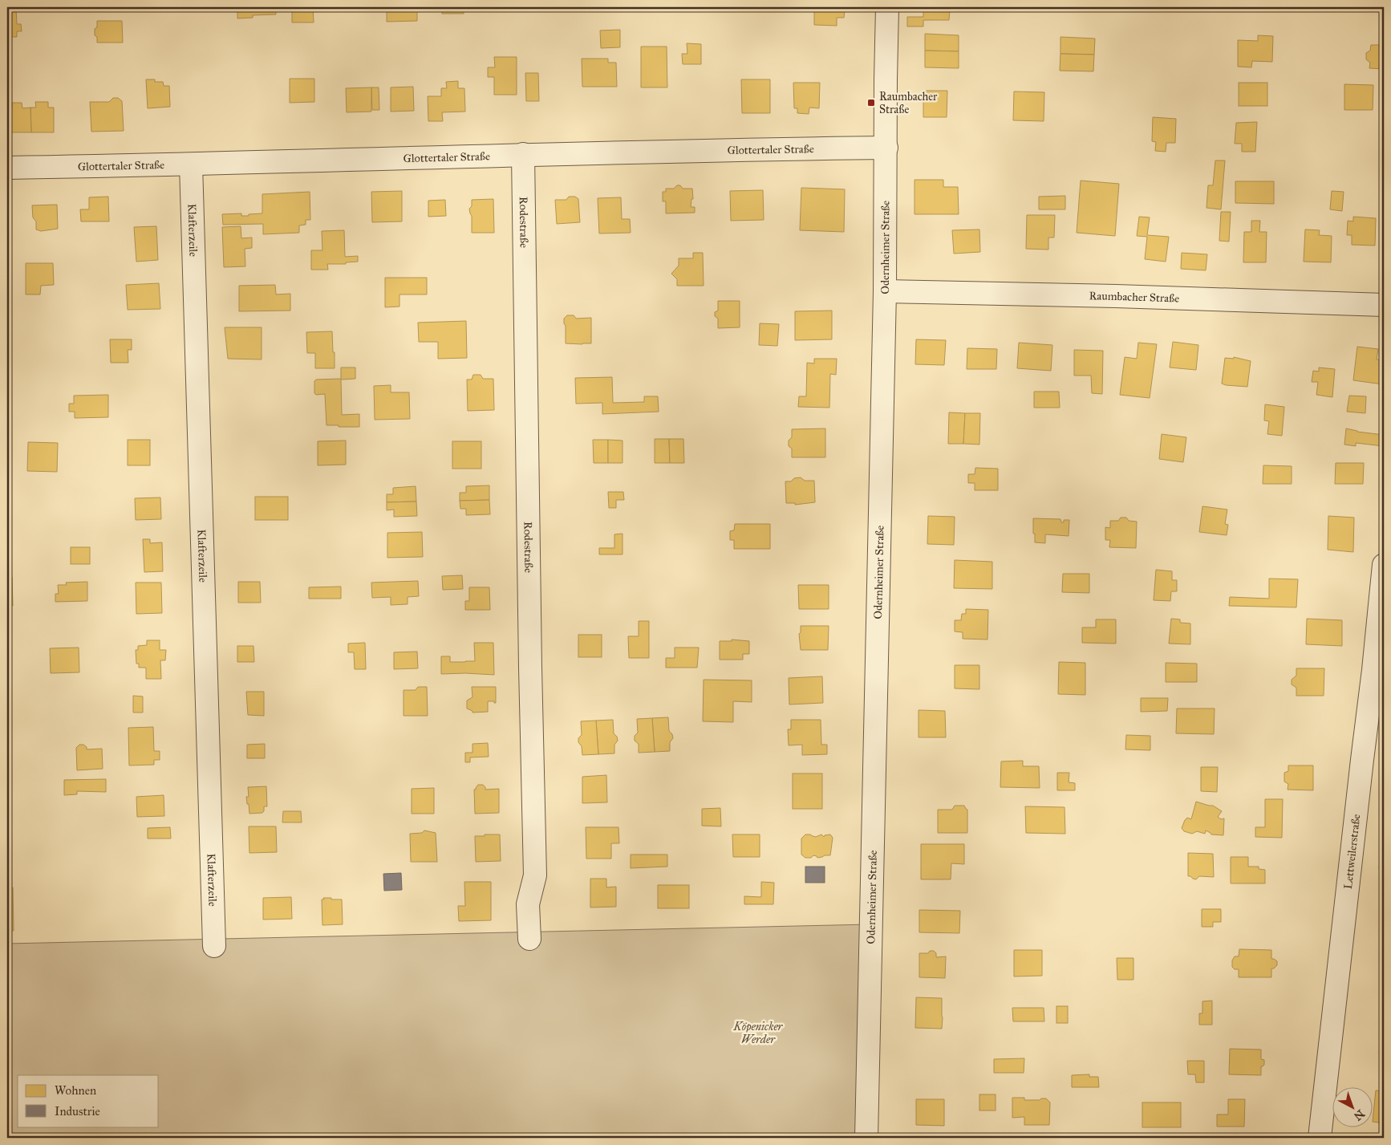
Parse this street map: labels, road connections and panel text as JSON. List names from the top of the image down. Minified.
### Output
{"streets":{"street":["Glottertaler Straße","Rodestraße","Klafterzeile","Odernheimer Straße","Raumbacher Straße","Lettweilerstraße"]},"crossings":[["Glottertaler Straße","Rodestraße"],["Glottertaler Straße","Klafterzeile"],["Glottertaler Straße","Odernheimer Straße"],["Odernheimer Straße","Raumbacher Straße"]],"parks":["Köpenicker Werder"],"places":{"transit":["Raumbacher Straße"]},"legend":["Wohnen","Industrie"],"north":"bottom right"}
